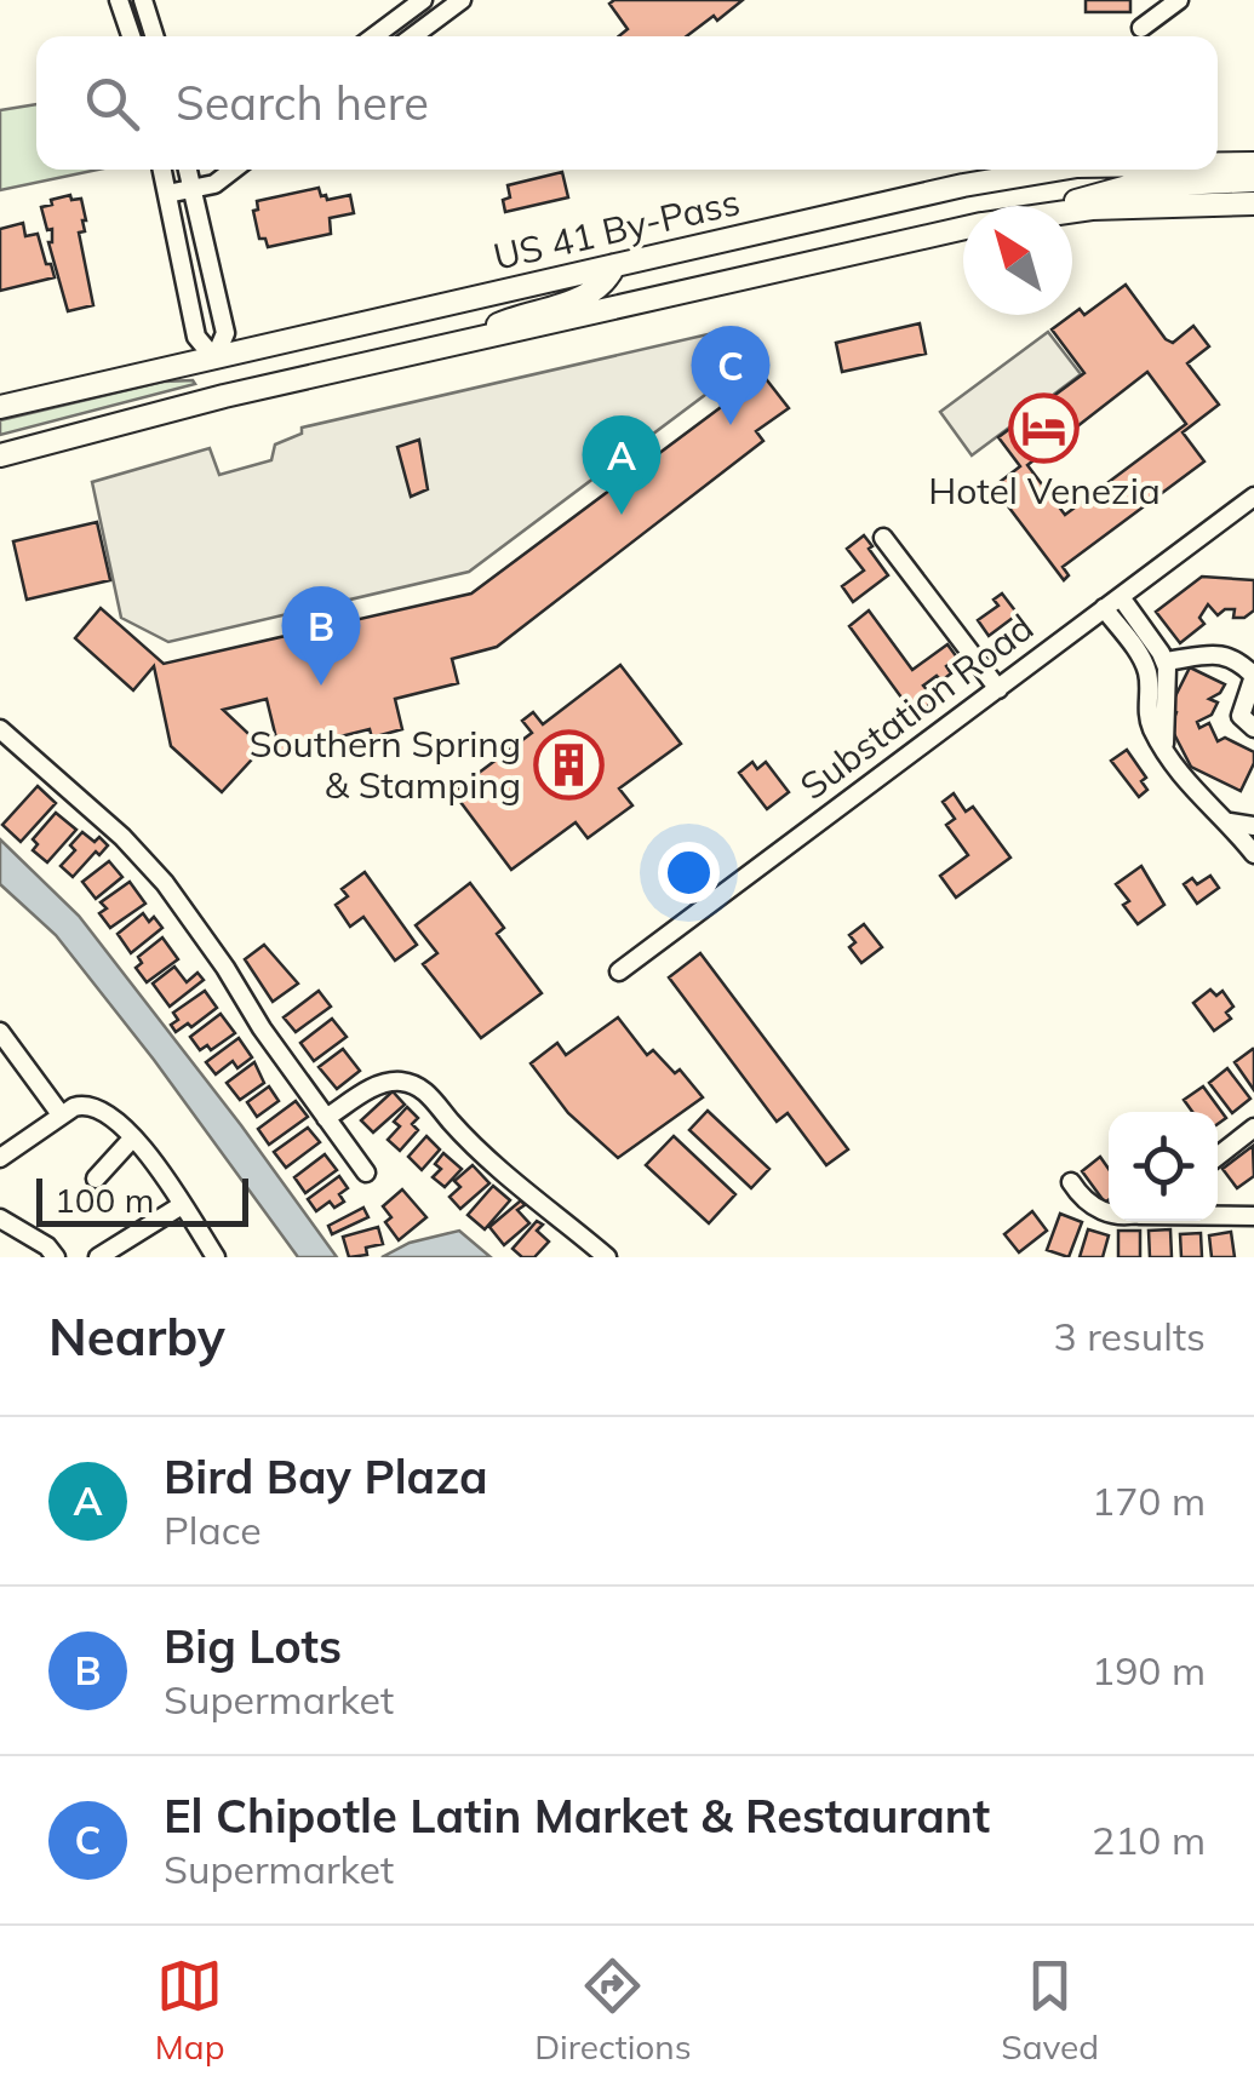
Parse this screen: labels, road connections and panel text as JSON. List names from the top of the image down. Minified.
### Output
{"streets":{"main road":["US 41 By-Pass"],"street":["Substation Road"]},"places":{"hotel":["Hotel Venezia"],"building":["Southern Spring & Stamping"]},"scale_bar":"100 m","north":"top left","page":{"search":"Search here","pins":["C","A","B"],"scale":"100 m","heading":["Nearby","3 results"],"list":[{"mark":"A","name":"Bird Bay Plaza","note":"Place","value":"170 m"},{"mark":"B","name":"Big Lots","note":"Supermarket","value":"190 m"},{"mark":"C","name":"El Chipotle Latin Market & Restaurant","note":"Supermarket","value":"210 m"}],"nav":["Map","Directions","Saved"]}}
